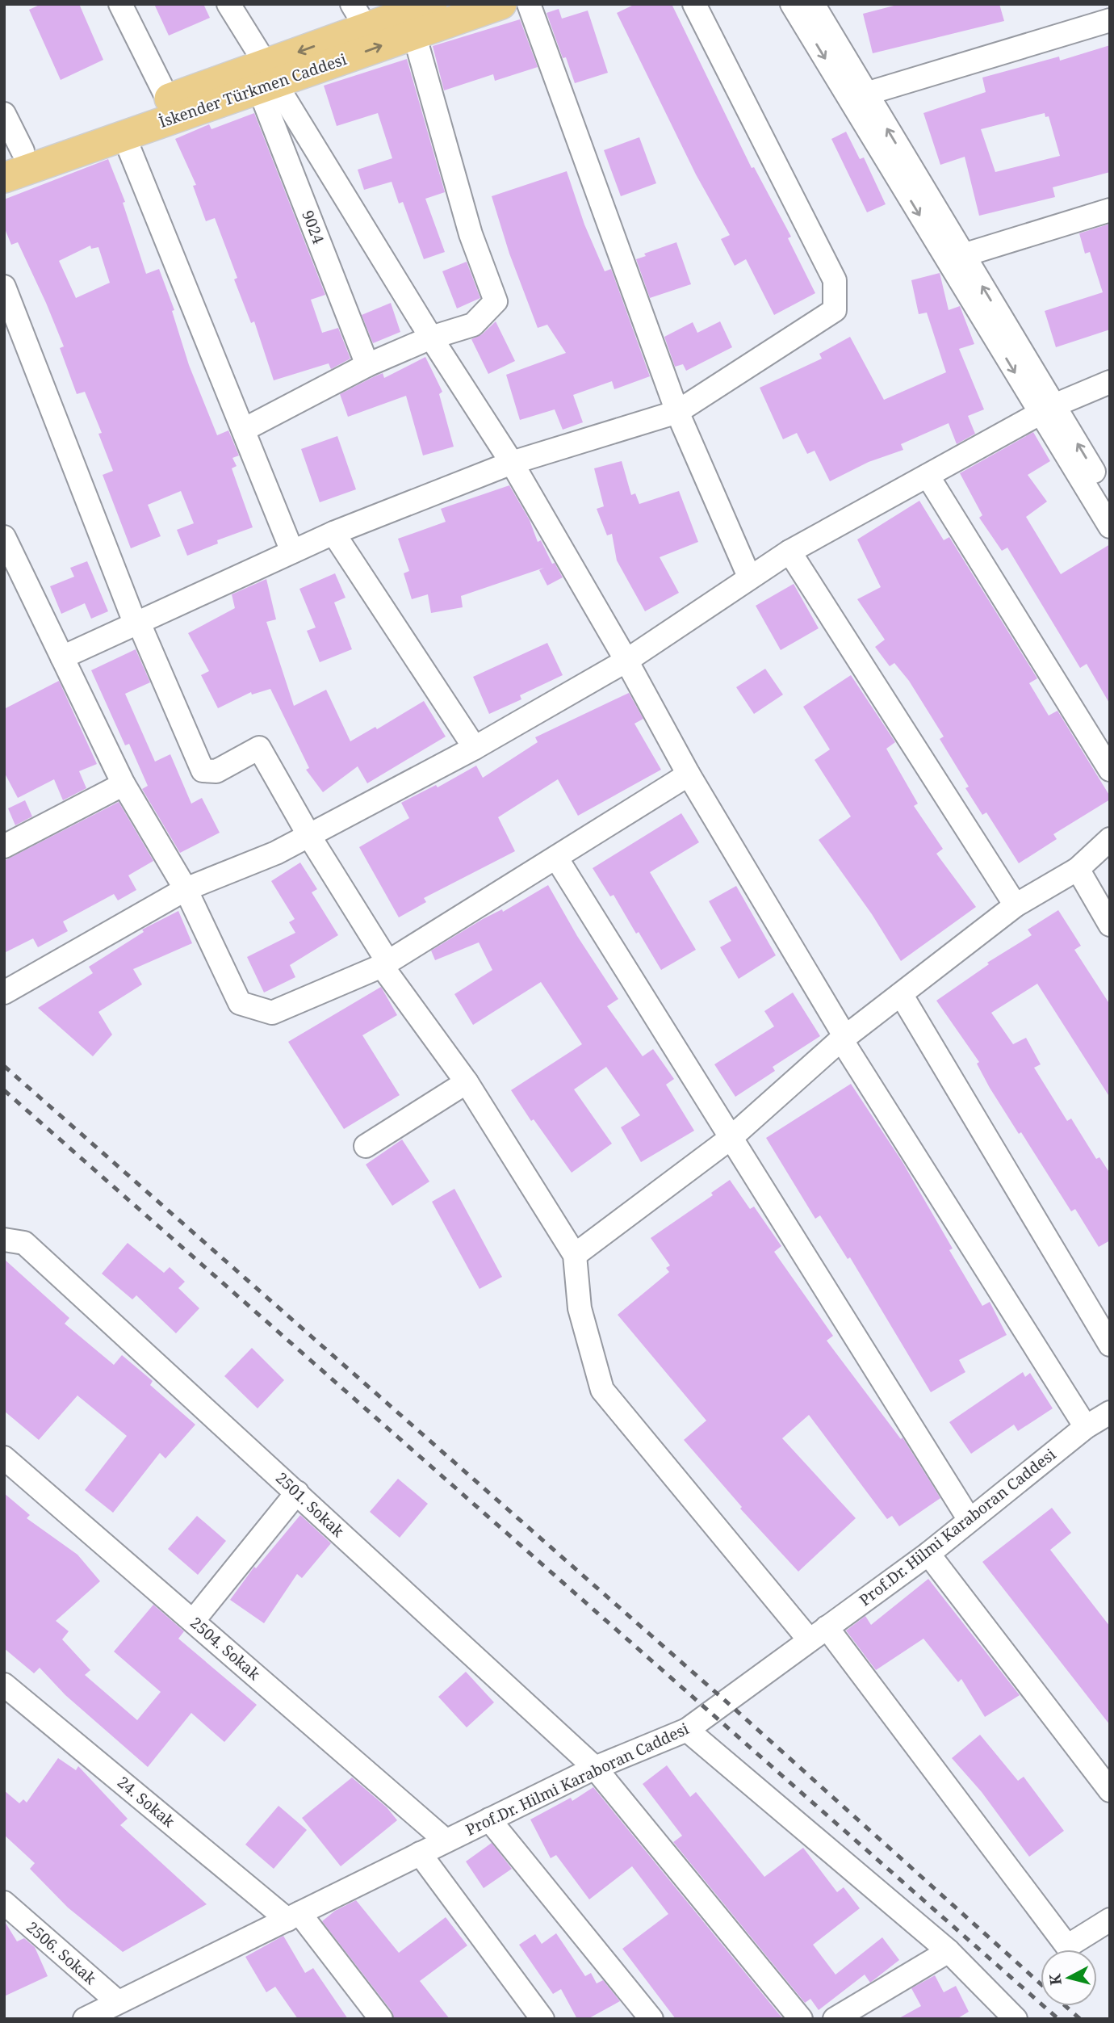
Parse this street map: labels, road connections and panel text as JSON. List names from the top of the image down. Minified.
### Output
{"streets":{"main road":["İskender Türkmen Caddesi"],"street":["9024","2501. Sokak","Prof.Dr. Hilmi Karaboran Caddesi","2504. Sokak","24. Sokak","2506. Sokak"]},"crossings":[["İskender Türkmen Caddesi","9024"],["2501. Sokak","Prof.Dr. Hilmi Karaboran Caddesi"],["Prof.Dr. Hilmi Karaboran Caddesi","2504. Sokak"],["Prof.Dr. Hilmi Karaboran Caddesi","24. Sokak"],["Prof.Dr. Hilmi Karaboran Caddesi","2506. Sokak"]],"north":"left"}
